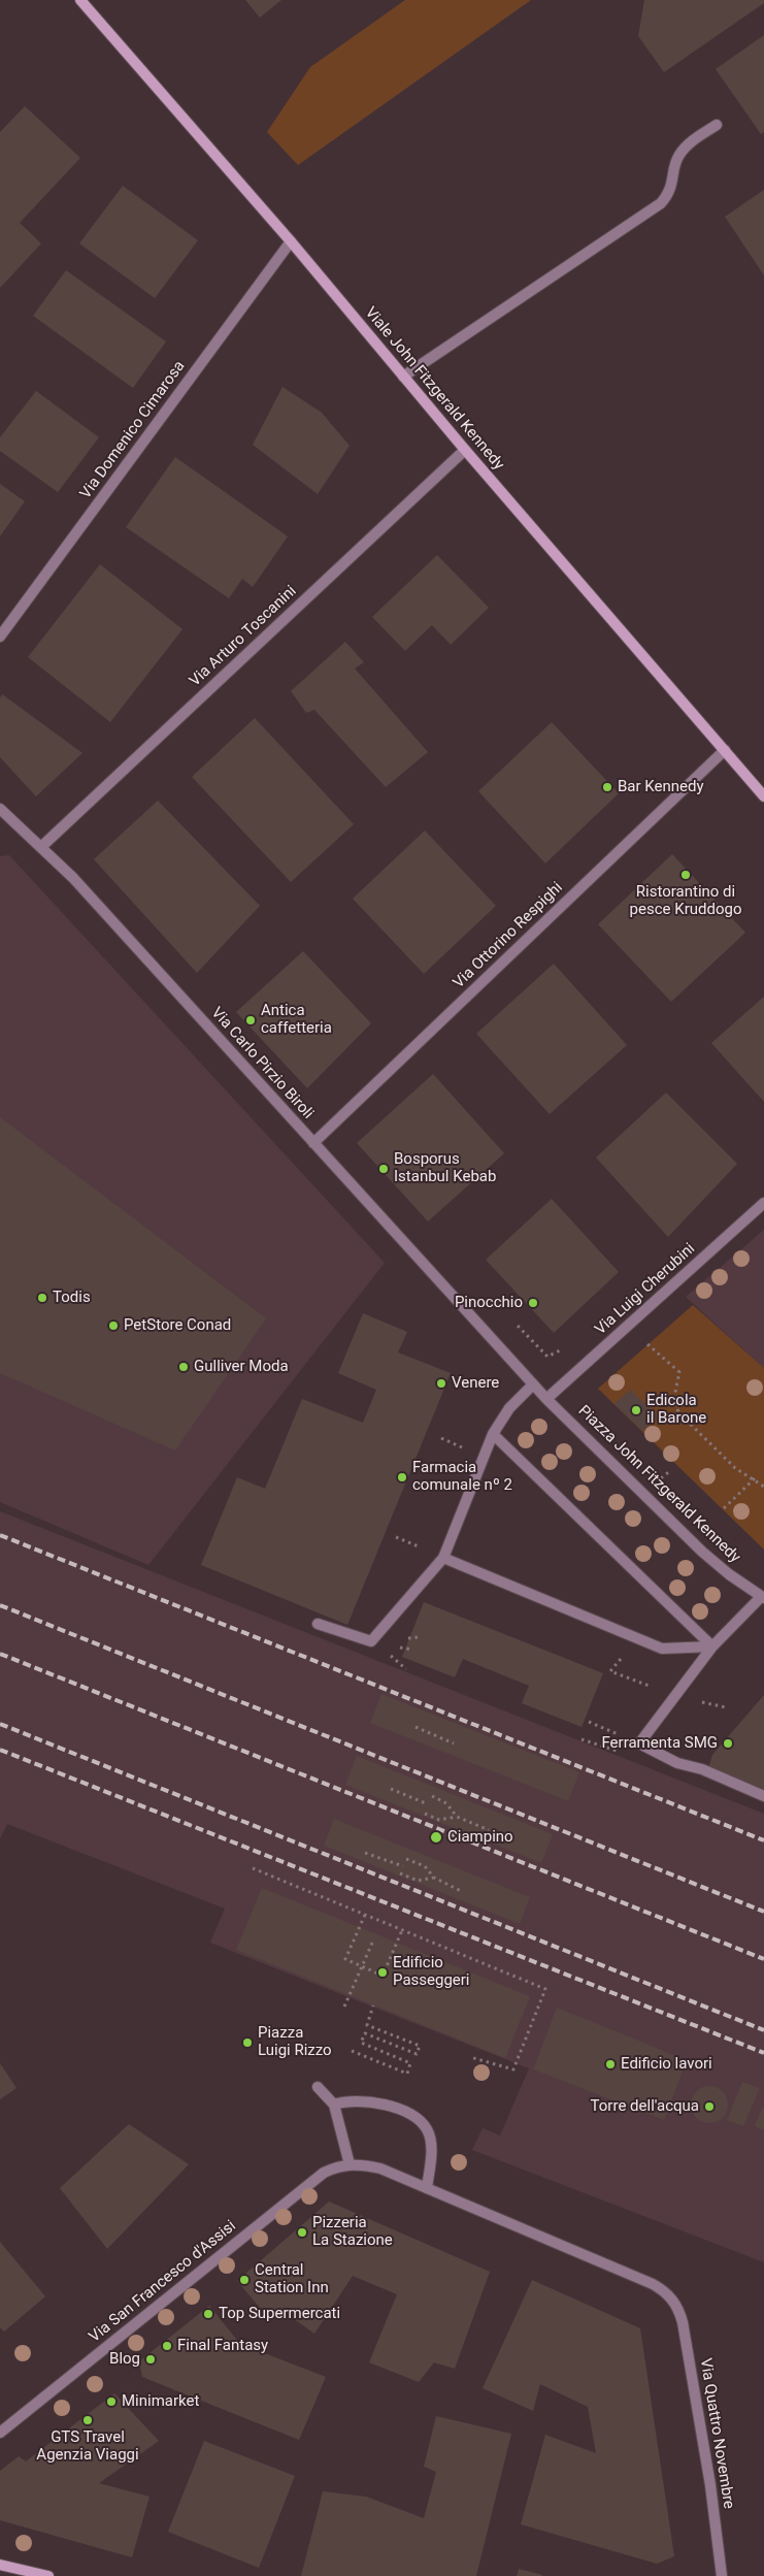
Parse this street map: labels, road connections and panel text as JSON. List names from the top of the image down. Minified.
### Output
{"streets":{"street":["Viale John Fitzgerald Kennedy","Via Domenico Cimarosa","Via Arturo Toscanini","Via Ottorino Respighi","Via Carlo Pirzio Biroli","Via Luigi Cherubini","Piazza John Fitzgerald Kennedy","Via San Francesco d'Assisi","Via Quattro Novembre"]},"crossings":[["Viale John Fitzgerald Kennedy","Via Domenico Cimarosa"],["Viale John Fitzgerald Kennedy","Via Arturo Toscanini"],["Viale John Fitzgerald Kennedy","Via Ottorino Respighi"],["Via Arturo Toscanini","Via Carlo Pirzio Biroli"],["Via Ottorino Respighi","Via Carlo Pirzio Biroli"],["Via Carlo Pirzio Biroli","Piazza John Fitzgerald Kennedy"],["Via Luigi Cherubini","Piazza John Fitzgerald Kennedy"]],"places":["Bar Kennedy","Ristorantino di pesce Kruddogo","Antica caffetteria","Bosporus Istanbul Kebab","Todis","Pinocchio","PetStore Conad","Gulliver Moda","Venere","Edicola il Barone","Farmacia comunale nº 2","Ferramenta SMG","Ciampino","Edificio Passeggeri","Piazza Luigi Rizzo","Edificio lavori","Torre dell'acqua","Pizzeria La Stazione","Central Station Inn","Top Supermercati","Final Fantasy","Blog","Minimarket","GTS Travel Agenzia Viaggi"]}
